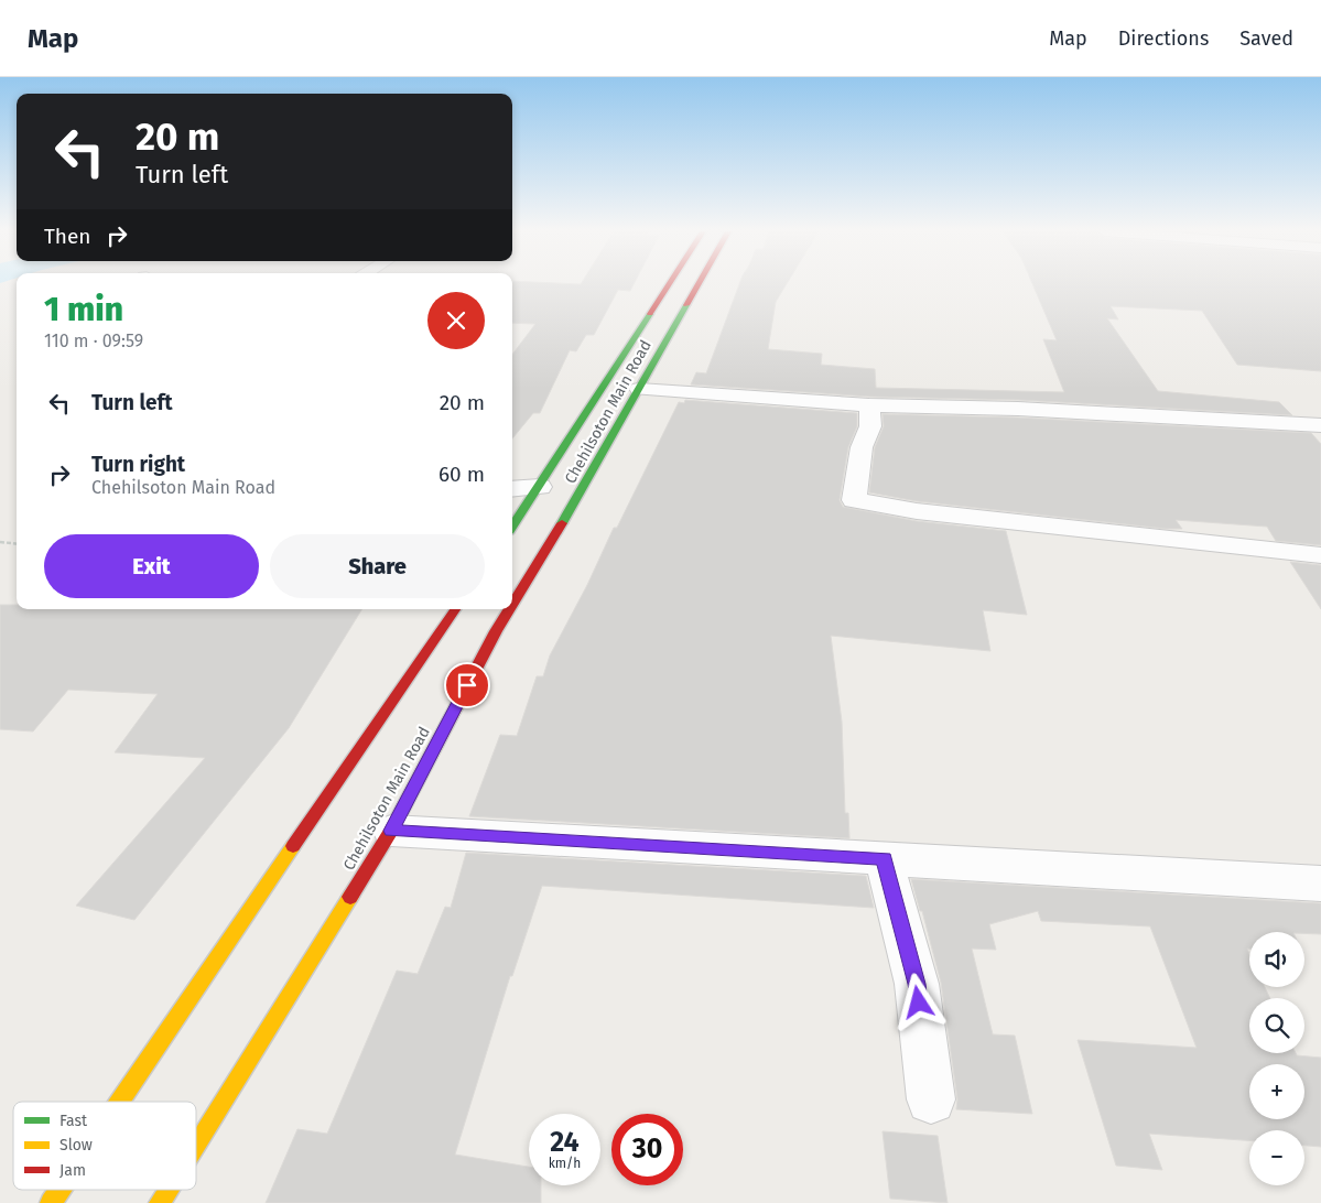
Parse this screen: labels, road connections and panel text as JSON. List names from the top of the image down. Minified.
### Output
{"streets":{"main road":["Chehilsoton Main Road"]},"legend":["Fast","Slow","Jam"],"page":{"header":"Map","nav":["Map","Directions","Saved"],"turn":["20 m","Turn left"],"then":"Then","heading":["1 min","110 m · 09:59"],"list":[{"name":"Turn left","value":"20 m"},{"name":"Turn right","note":"Chehilsoton Main Road","value":"60 m"}],"buttons":["Exit","Share"],"map_buttons":["+","−"],"speed":"24 km/h","limit":"30"}}
